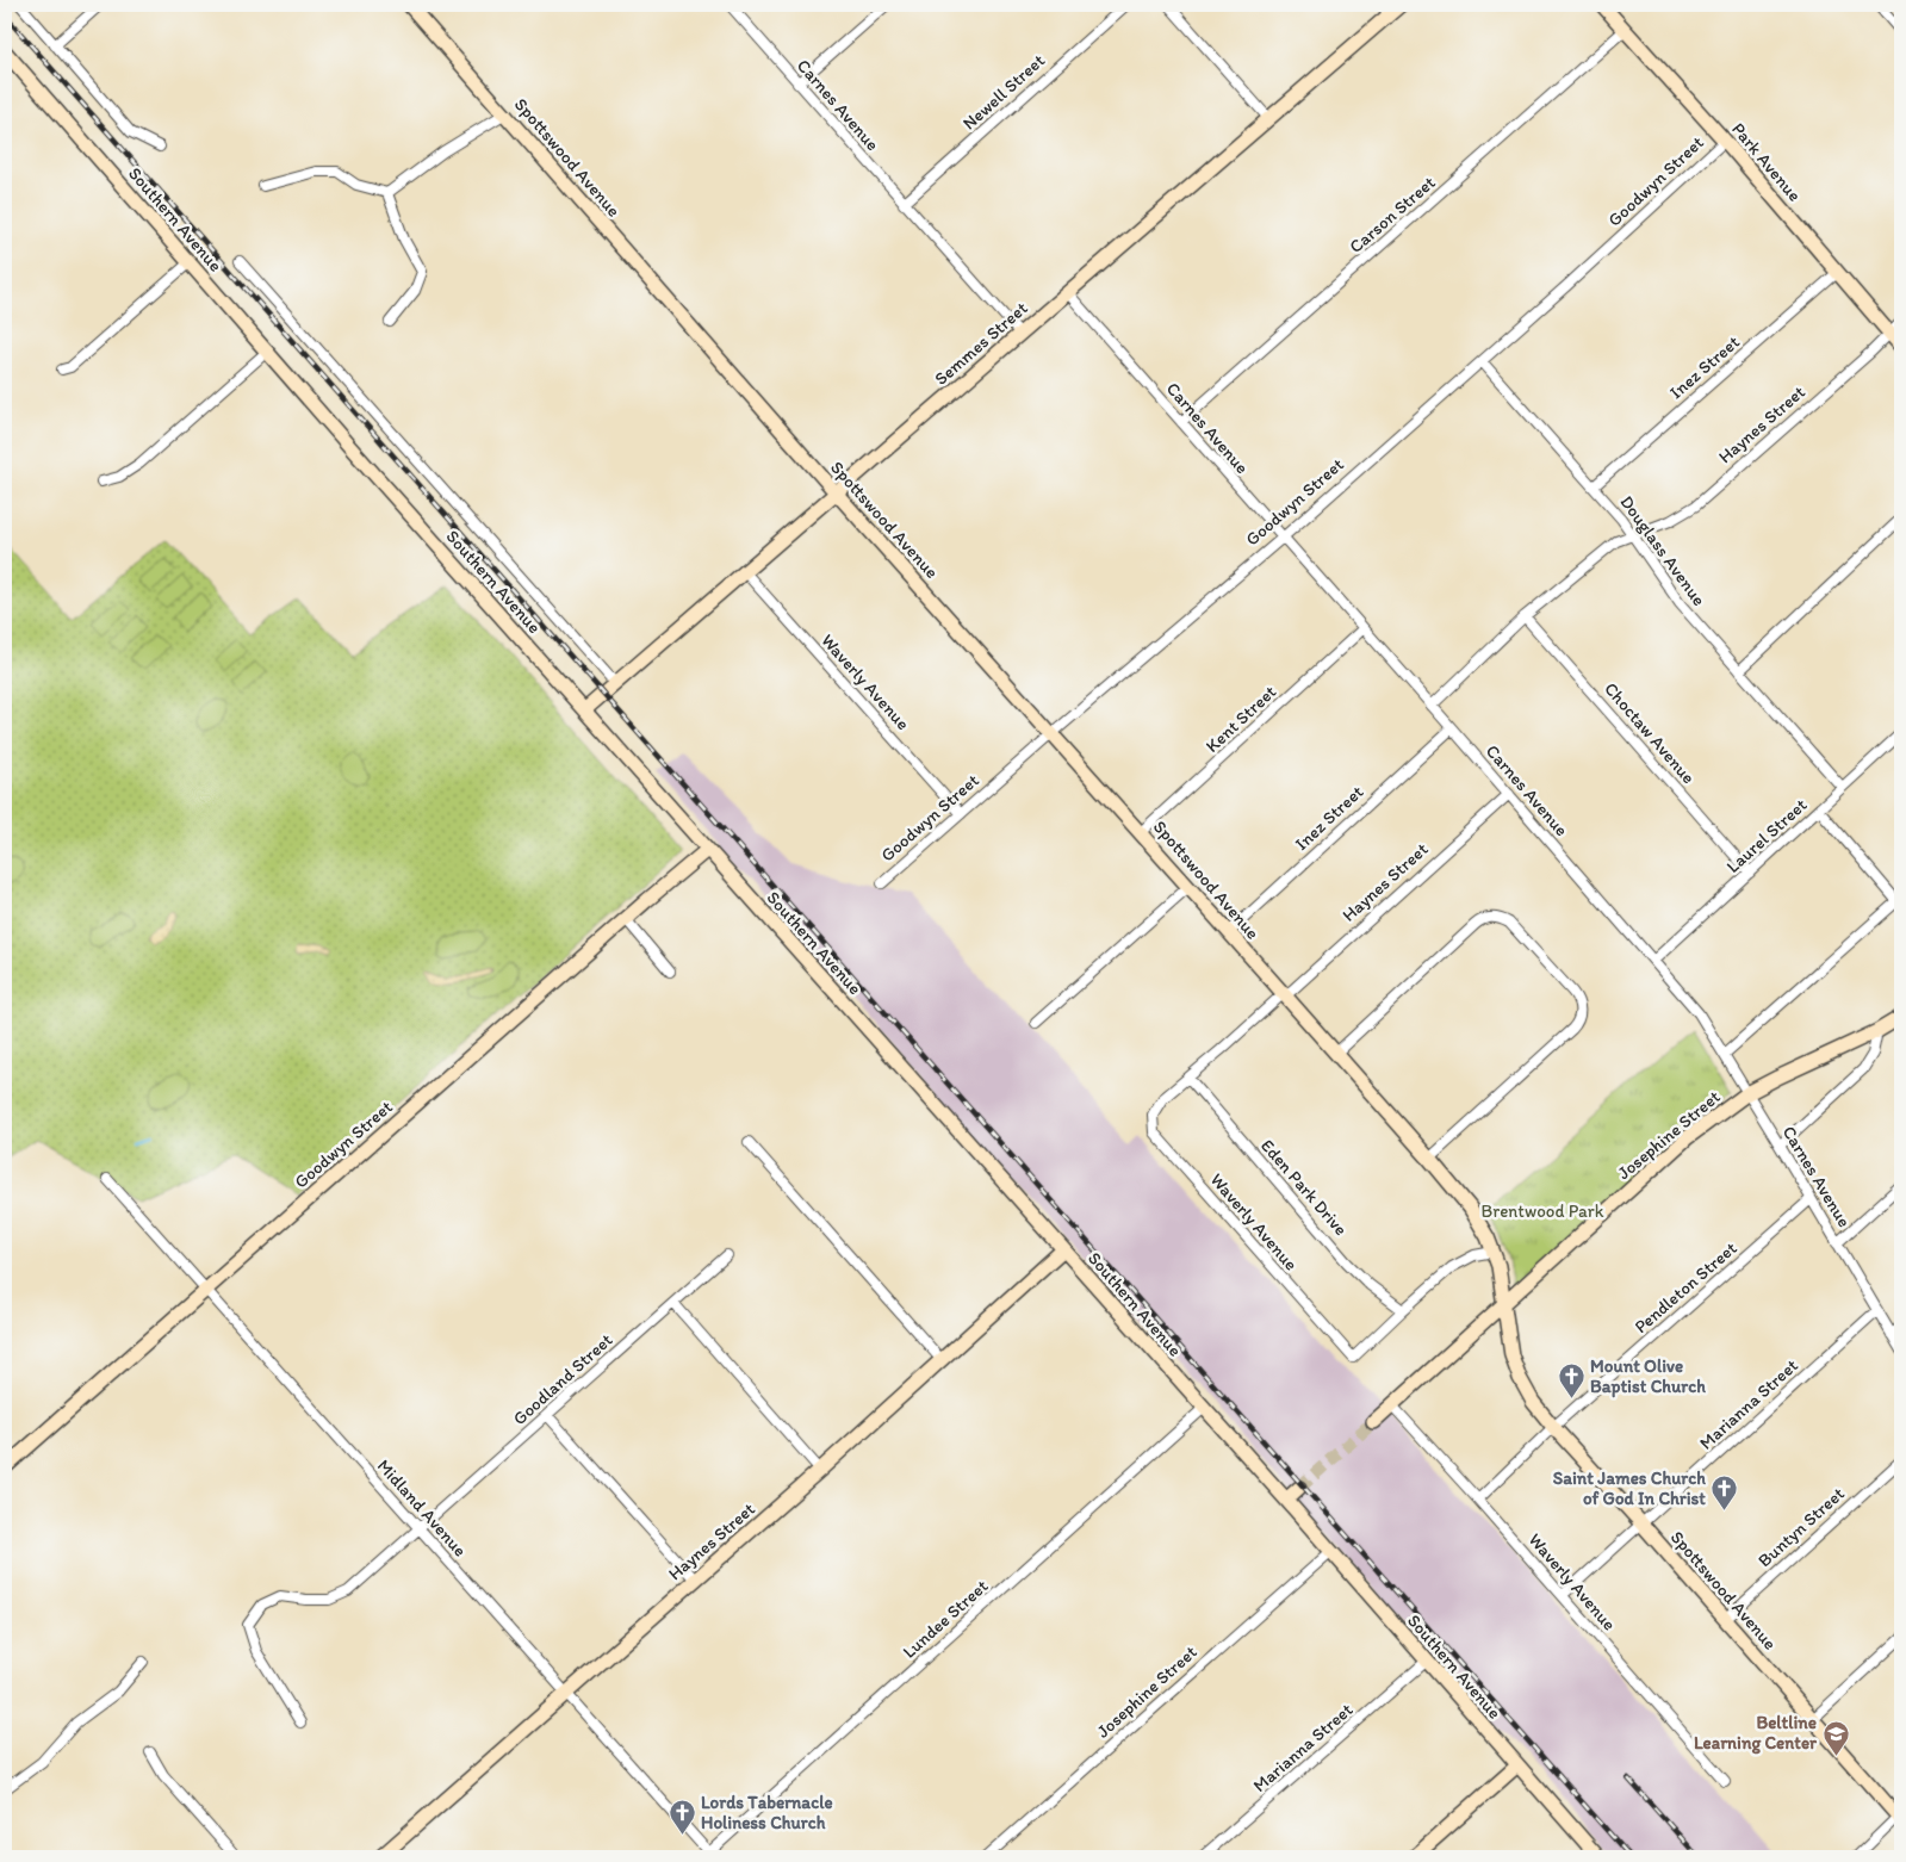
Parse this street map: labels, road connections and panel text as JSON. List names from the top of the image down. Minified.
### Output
{"streets":{"main road":["Spottswood Avenue","Park Avenue","Goodwyn Street","Southern Avenue","Semmes Street","Haynes Street","Josephine Street"],"street":["Newell Street","Carnes Avenue","Carson Street","Inez Street","Douglass Avenue","Waverly Avenue","Kent Street","Choctaw Avenue","Laurel Street","Eden Park Drive","Pendleton Street","Goodland Street","Marianna Street","Midland Avenue","Buntyn Street","Lundee Street"]},"crossings":[["Newell Street","Carnes Avenue"],["Carnes Avenue","Goodwyn Street"],["Carnes Avenue","Carson Street"],["Carnes Avenue","Semmes Street"],["Carnes Avenue","Inez Street"],["Carnes Avenue","Haynes Street"],["Carnes Avenue","Kent Street"],["Carnes Avenue","Laurel Street"],["Carnes Avenue","Josephine Street"],["Carnes Avenue","Pendleton Street"],["Carnes Avenue","Marianna Street"],["Spottswood Avenue","Goodwyn Street"],["Spottswood Avenue","Semmes Street"],["Spottswood Avenue","Inez Street"],["Spottswood Avenue","Haynes Street"],["Spottswood Avenue","Kent Street"],["Spottswood Avenue","Josephine Street"],["Spottswood Avenue","Pendleton Street"],["Spottswood Avenue","Marianna Street"],["Spottswood Avenue","Buntyn Street"],["Park Avenue","Goodwyn Street"],["Park Avenue","Carson Street"],["Park Avenue","Inez Street"],["Park Avenue","Haynes Street"],["Goodwyn Street","Southern Avenue"],["Goodwyn Street","Douglass Avenue"],["Goodwyn Street","Waverly Avenue"],["Goodwyn Street","Midland Avenue"],["Southern Avenue","Semmes Street"],["Southern Avenue","Haynes Street"],["Southern Avenue","Josephine Street"],["Southern Avenue","Marianna Street"],["Southern Avenue","Lundee Street"],["Semmes Street","Waverly Avenue"],["Inez Street","Douglass Avenue"],["Haynes Street","Douglass Avenue"],["Haynes Street","Waverly Avenue"],["Haynes Street","Eden Park Drive"],["Haynes Street","Midland Avenue"],["Douglass Avenue","Laurel Street"],["Waverly Avenue","Josephine Street"],["Waverly Avenue","Eden Park Drive"],["Waverly Avenue","Pendleton Street"],["Waverly Avenue","Marianna Street"],["Choctaw Avenue","Laurel Street"],["Goodland Street","Midland Avenue"],["Midland Avenue","Lundee Street"]],"parks":["Brentwood Park"],"places":{"church":["Mount Olive Baptist Church","Saint James Church of God In Christ","Lords Tabernacle Holiness Church"],"school or university":["Beltline Learning Center"]}}
